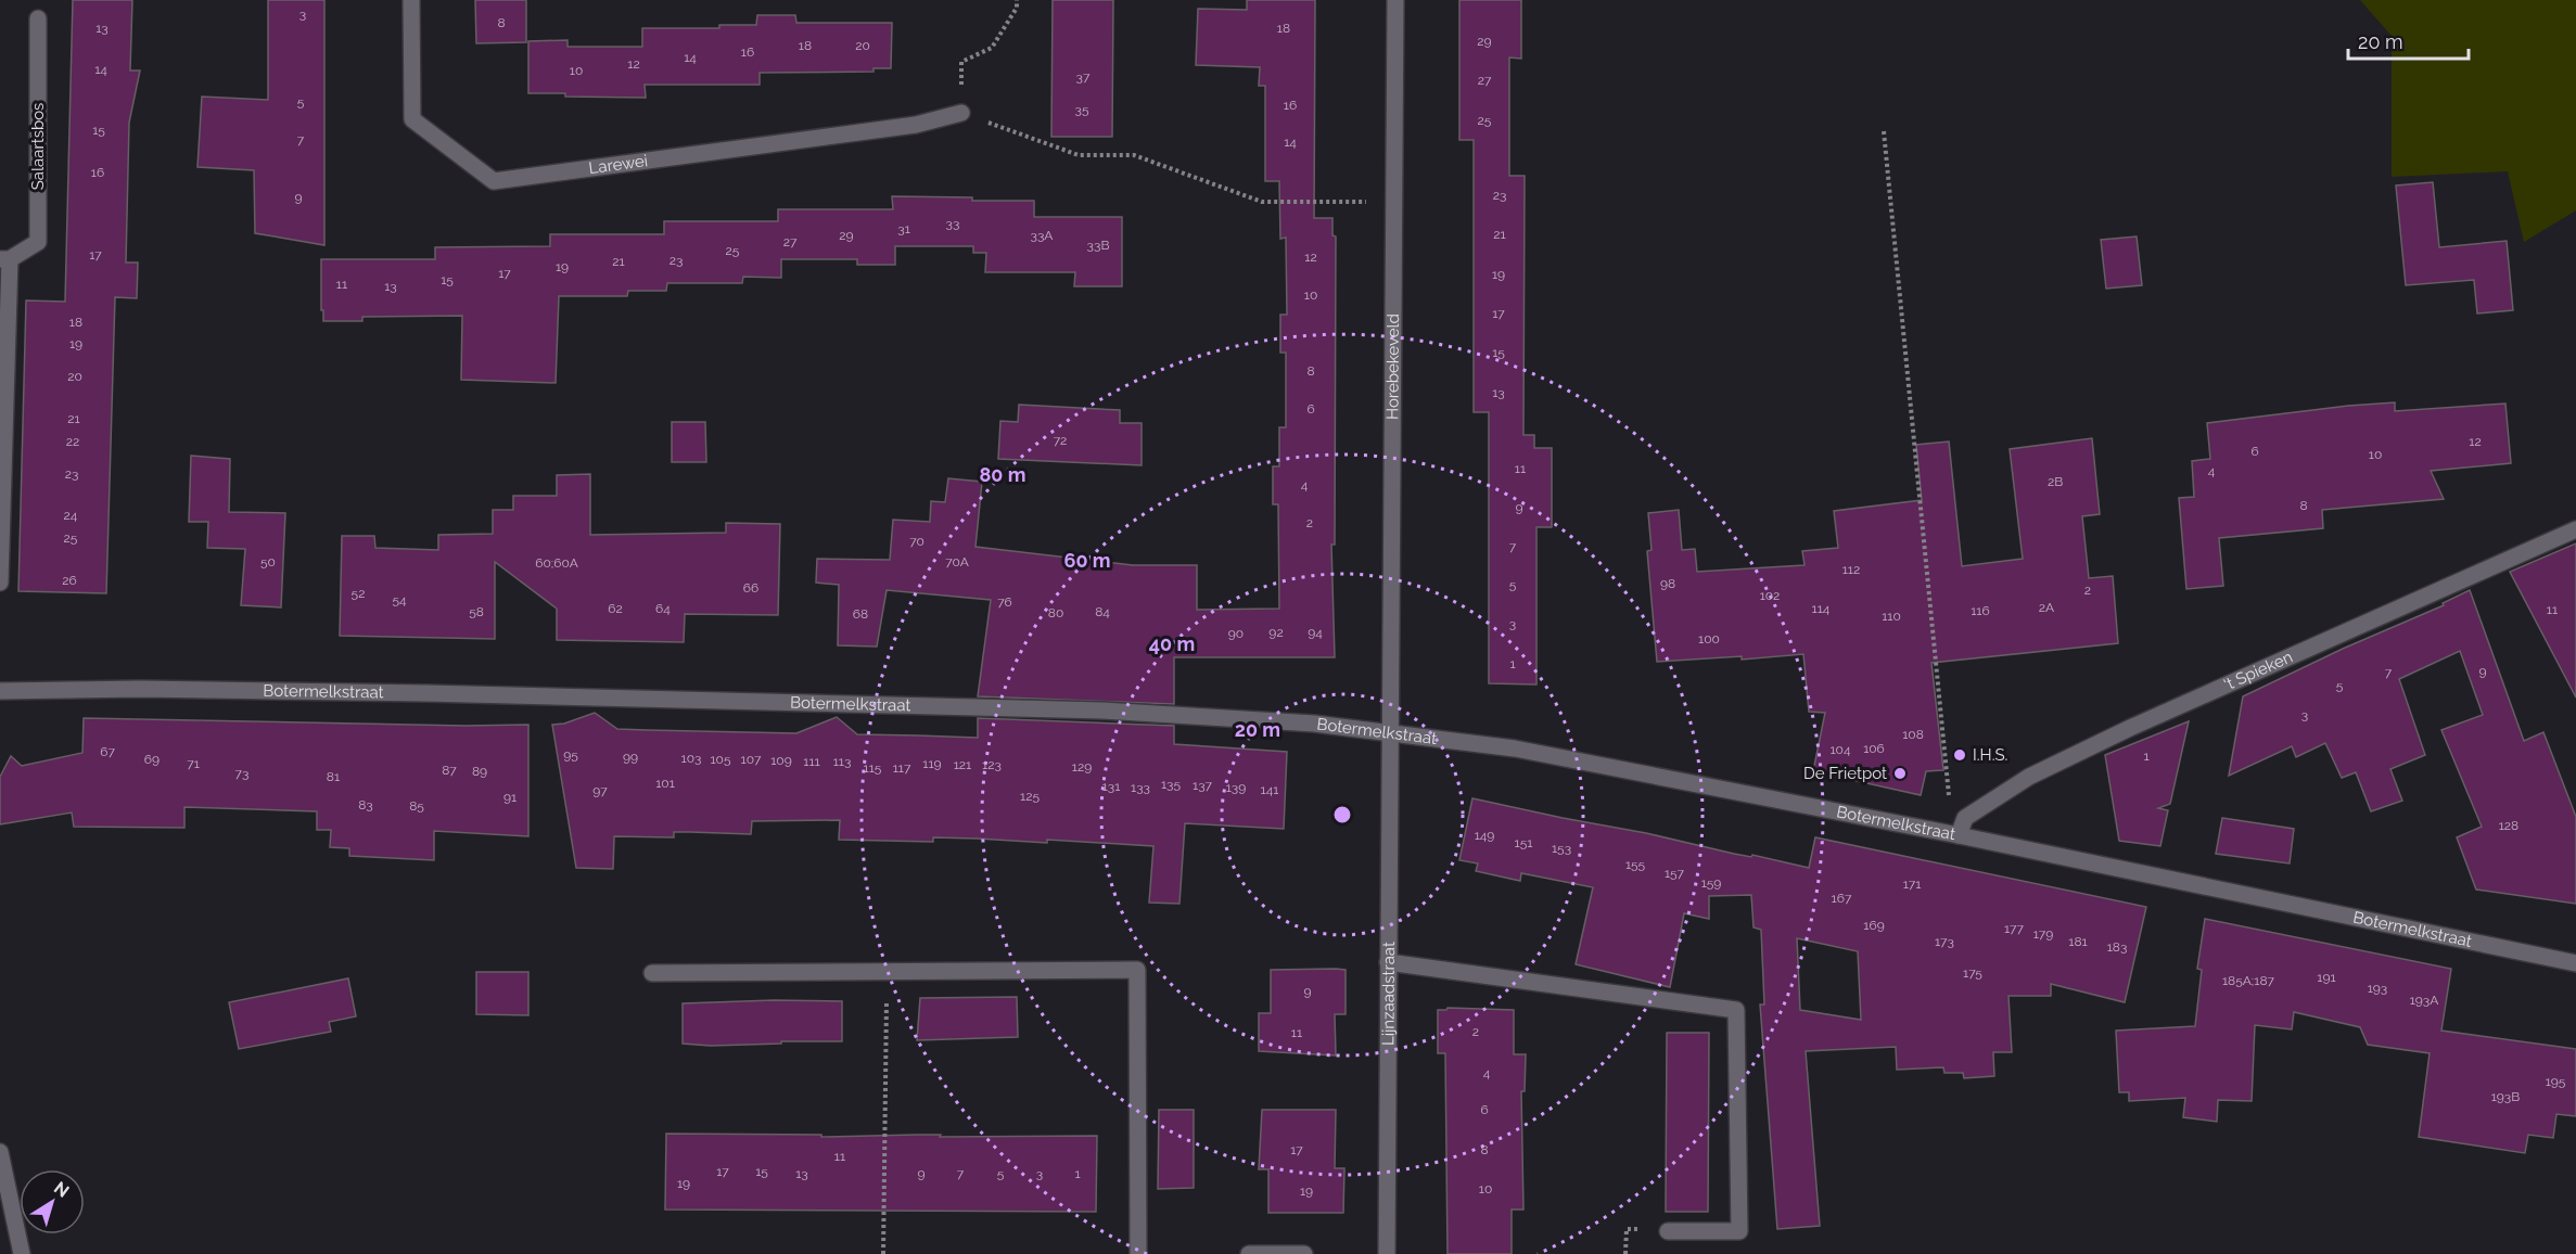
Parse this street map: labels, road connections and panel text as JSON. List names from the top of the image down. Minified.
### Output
{"streets":{"street":["Salaartsbos","Larewei","Horebekeveld","'t Spieken","Botermelkstraat","Lijnzaadstraat"]},"crossings":[["Horebekeveld","Botermelkstraat"],["Horebekeveld","Lijnzaadstraat"],["Botermelkstraat","Lijnzaadstraat"]],"places":["I.H.S.","De Frietpot"],"house_numbers":["3","8","13","18","29","18","20","16","14","12","14","10","37","27","5","16","35","25","15","7","14","16","23","9","33","31","21","29","33A","27","33B","25","17","12","23","21","19","17","19","15","11","13","10","17","18","19","15","8","20","13","6","21","72","22","12","6","10","11","4","23","2B","4","8","9","24","2","25","70","7","50","70A","60;60A","112","26","98","5","66","2","52","102","54","76","2A","62","64","114","11","116","58","84","80","68","110","3","92","94","90","100","1","9","7","5","3","108","106","104","67","95","1","99","103","69","105","107","109","111","113","71","119","121","123","129","115","117","87","89","73","81","101","135","137","131","133","139","141","97","125","91","83","85","128","149","151","153","155","157","159","171","167","169","177","179","173","181","183","175","191","185A;187","193","9","193A","2","11","4","195","193B","6","17","8","11","17","15","13","9","7","5","3","1","19","10","19"],"scale_bar":"20 m","north":"top right","rings":["80 m","60 m","40 m","20 m"]}
